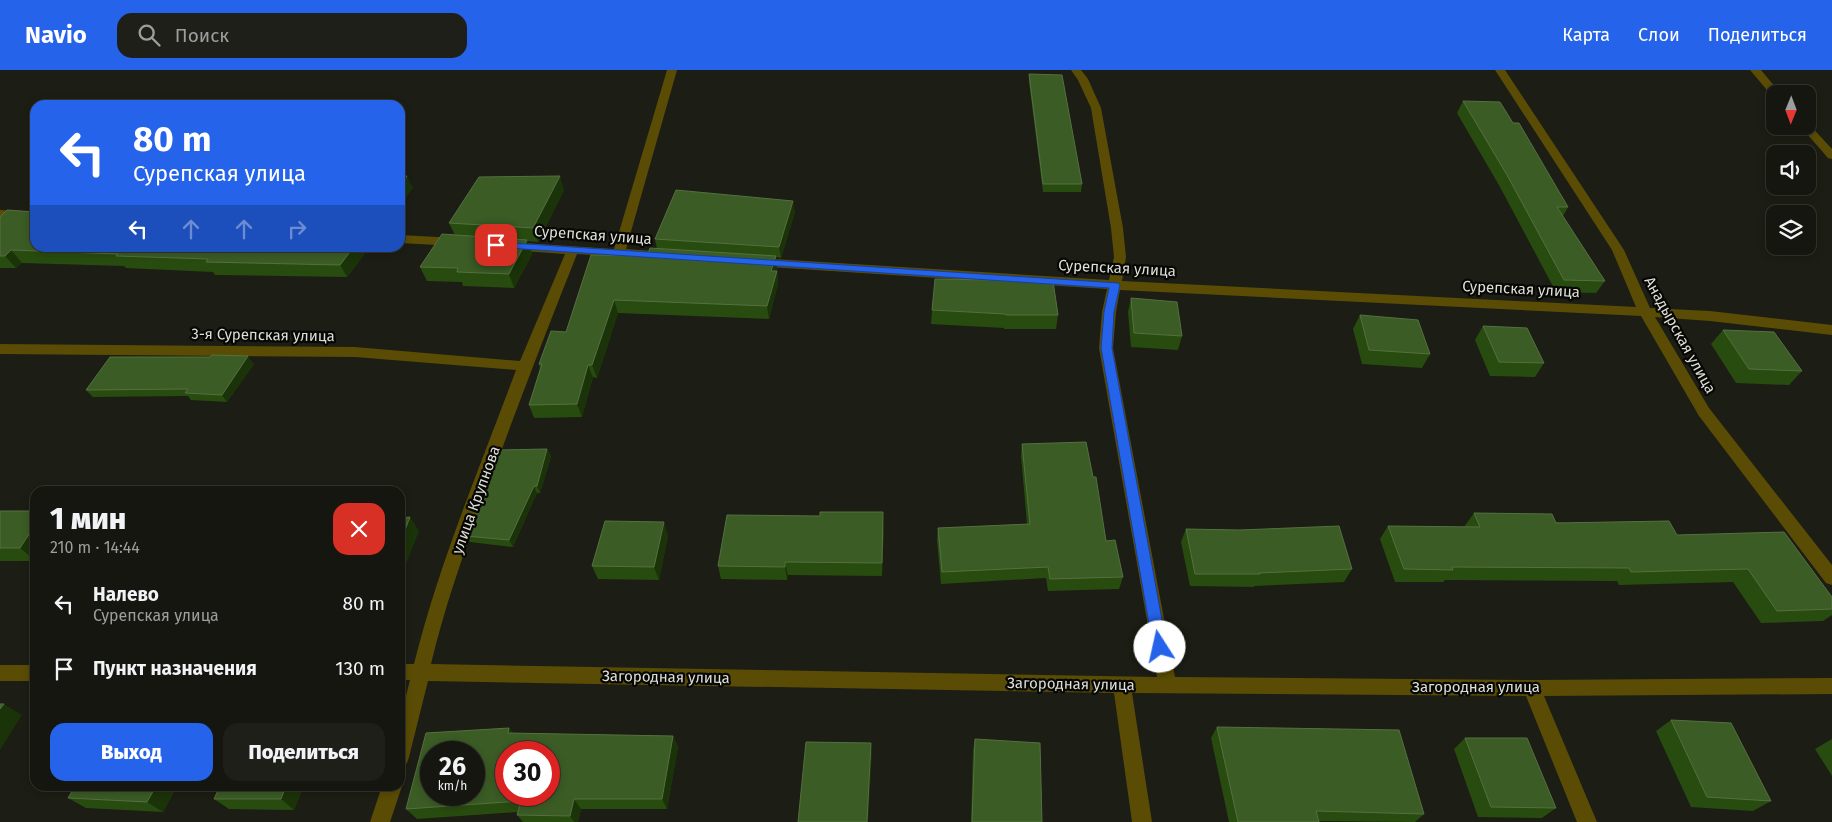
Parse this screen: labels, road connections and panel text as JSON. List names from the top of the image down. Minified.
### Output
{"streets":{"street":["Сурепская улица","3-я Сурепская улица","Анадырская улица","улица Крупнова","Загородная улица"]},"crossings":[["Сурепская улица","Анадырская улица"],["Сурепская улица","улица Крупнова"],["3-я Сурепская улица","улица Крупнова"],["улица Крупнова","Загородная улица"]],"north":"bottom","page":{"header":"Navio","search":"Поиск","nav":["Карта","Слои","Поделиться"],"turn":["80 m","Сурепская улица"],"heading":["1 мин","210 m · 14:44"],"list":[{"name":"Налево","note":"Сурепская улица","value":"80 m"},{"name":"Пункт назначения","value":"130 m"}],"buttons":["Выход","Поделиться"],"speed":"26 km/h","limit":"30"}}
